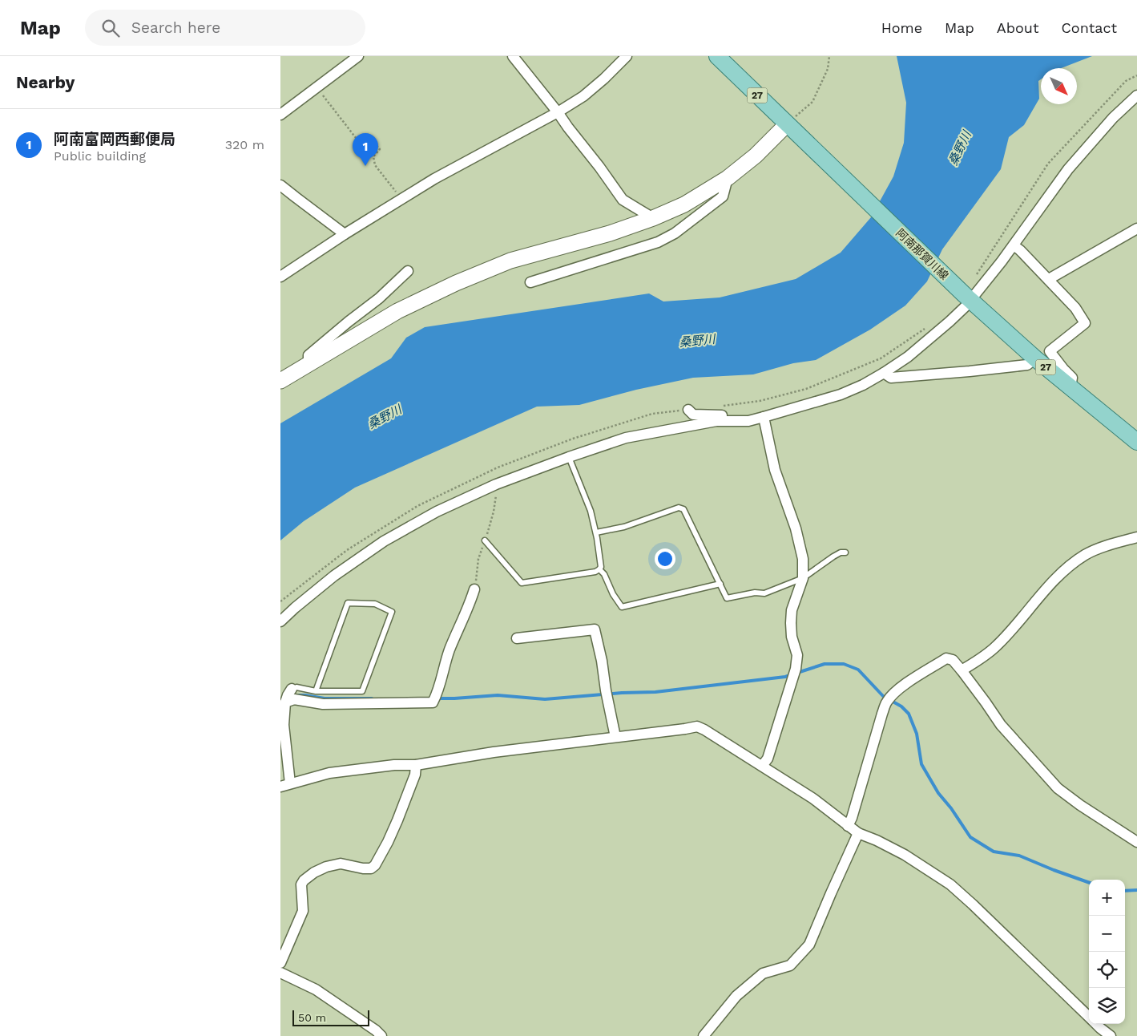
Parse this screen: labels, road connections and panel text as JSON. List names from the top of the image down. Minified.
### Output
{"streets":{"main road":["27","阿南那賀川線"]},"water":["桑野川"],"scale_bar":"50 m","north":"bottom right","page":{"header":"Map","search":"Search here","nav":["Home","Map","About","Contact"],"heading":"Nearby","list":[{"mark":"1","name":"阿南富岡西郵便局","note":"Public building","value":"320 m"}],"pins":"1","map_buttons":["+","−"],"scale":"50 m"}}
